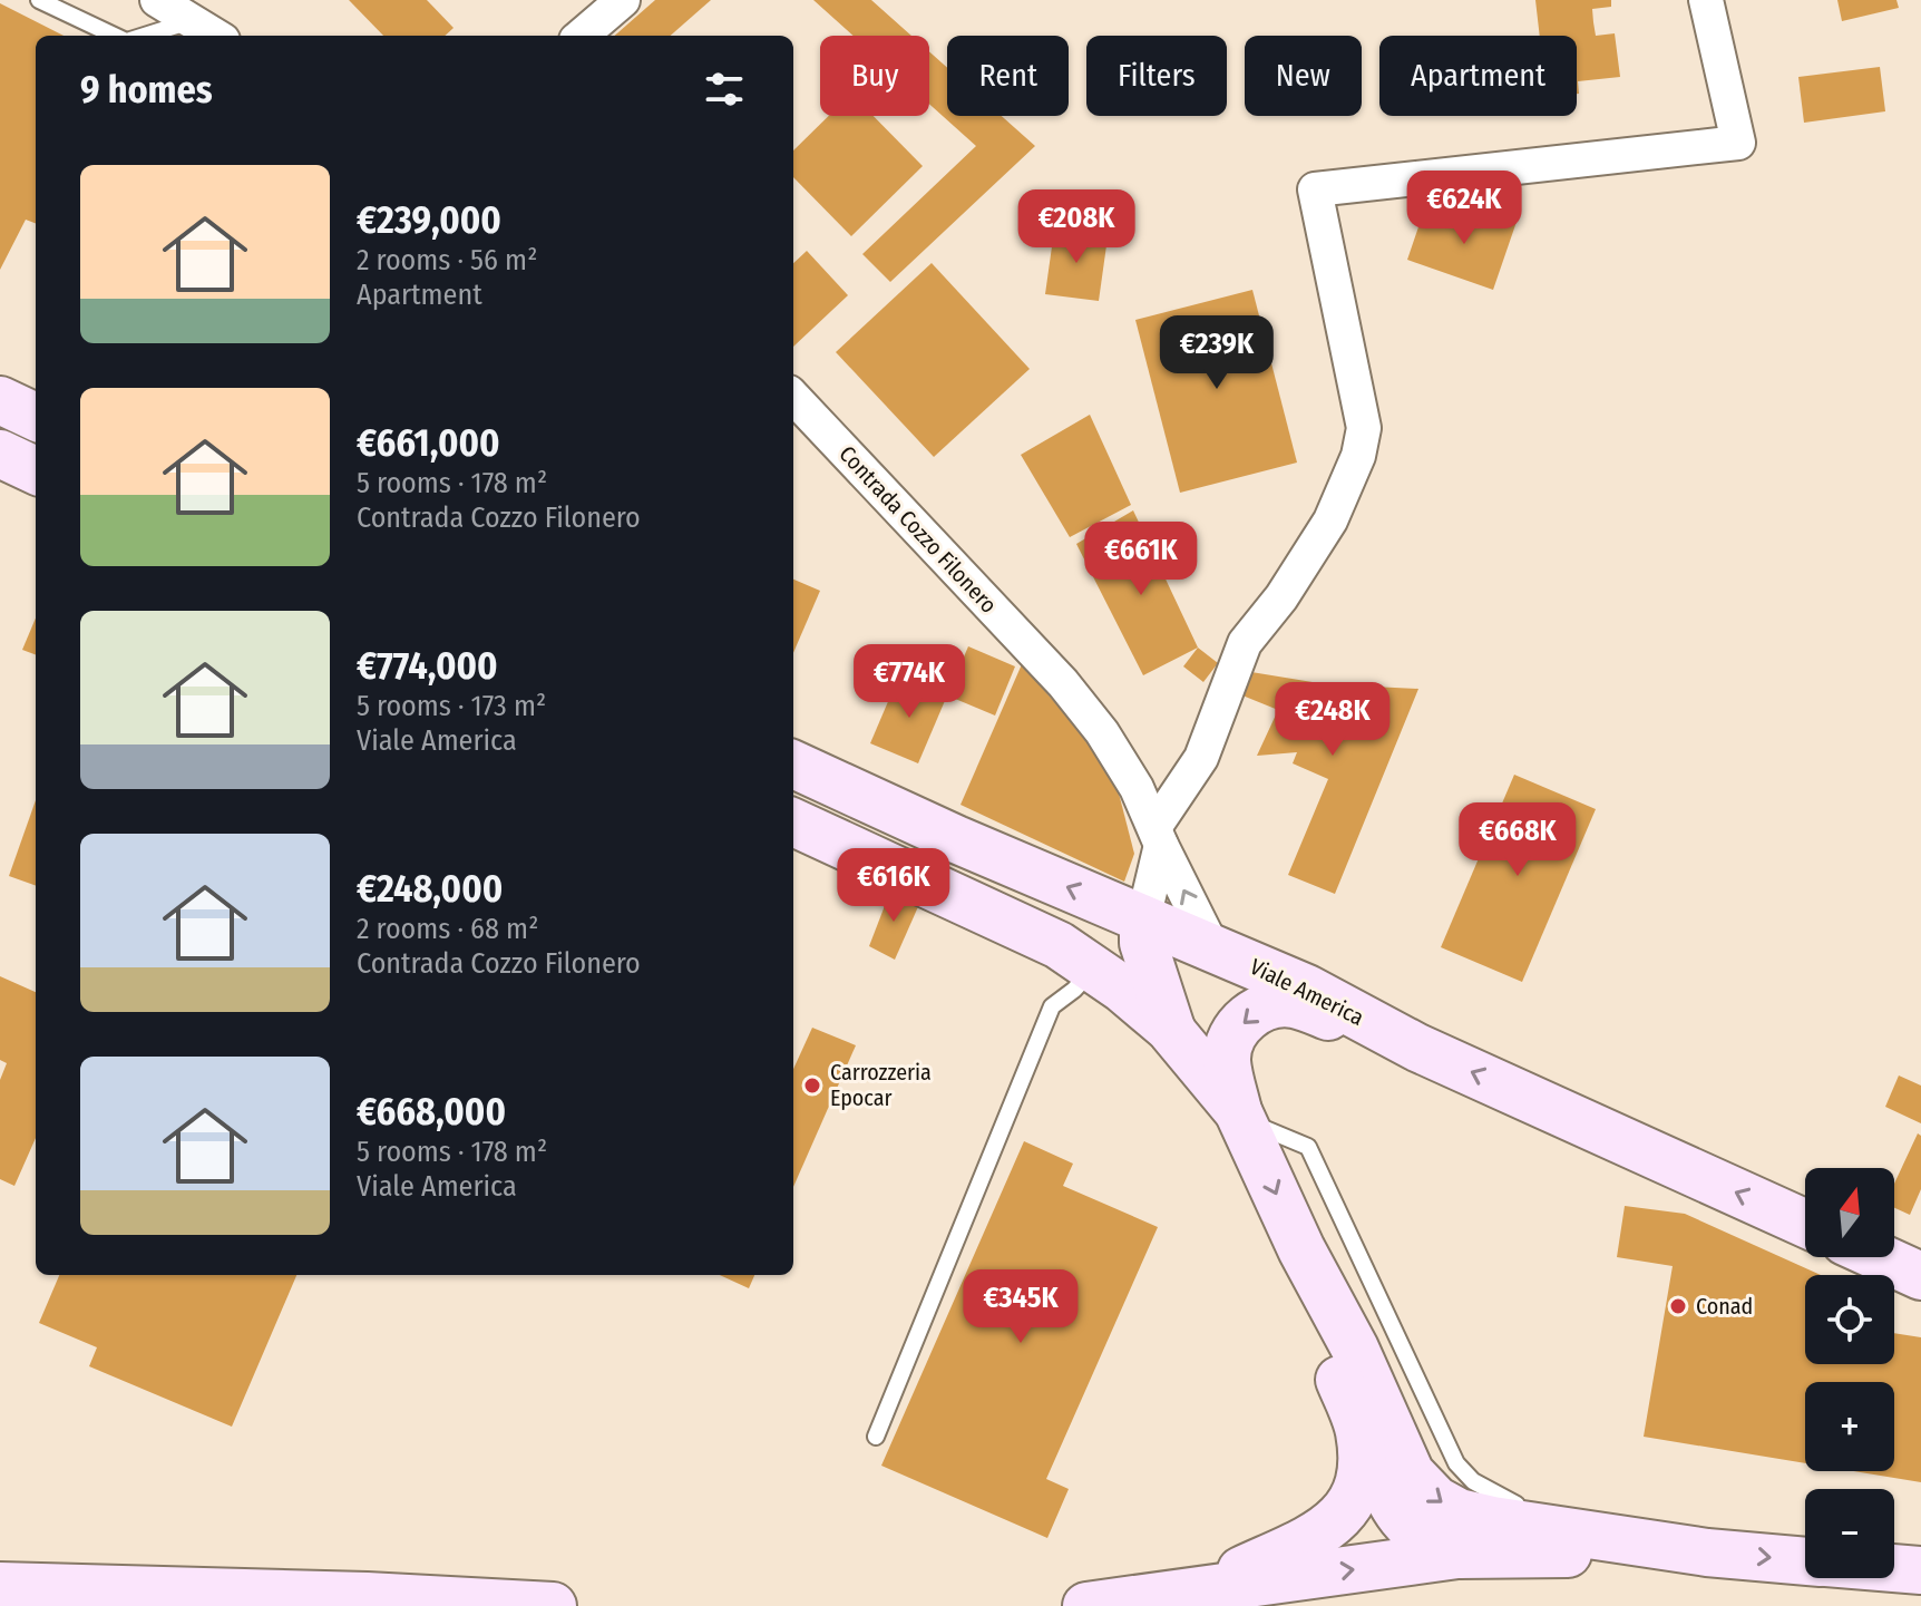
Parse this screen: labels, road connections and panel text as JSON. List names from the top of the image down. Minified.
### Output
{"streets":{"main road":["Viale America"],"street":["Contrada Cozzo Filonero"]},"crossings":[["Contrada Cozzo Filonero","Viale America"]],"places":["Carrozzeria Epocar","Conad"],"north":"top","page":{"chip":["Buy","Rent","Filters","New","Apartment"],"heading":"9 homes","list":[{"name":"€239,000","note":"2 rooms · 56 m² · Apartment"},{"name":"€661,000","note":"5 rooms · 178 m² · Contrada Cozzo Filonero"},{"name":"€774,000","note":"5 rooms · 173 m² · Viale America"},{"name":"€248,000","note":"2 rooms · 68 m² · Contrada Cozzo Filonero"},{"name":"€668,000","note":"5 rooms · 178 m² · Viale America"}],"price":["€624K","€208K","€239K","€661K","€774K","€248K","€668K","€616K","€345K"],"map_buttons":["+","−"]}}
